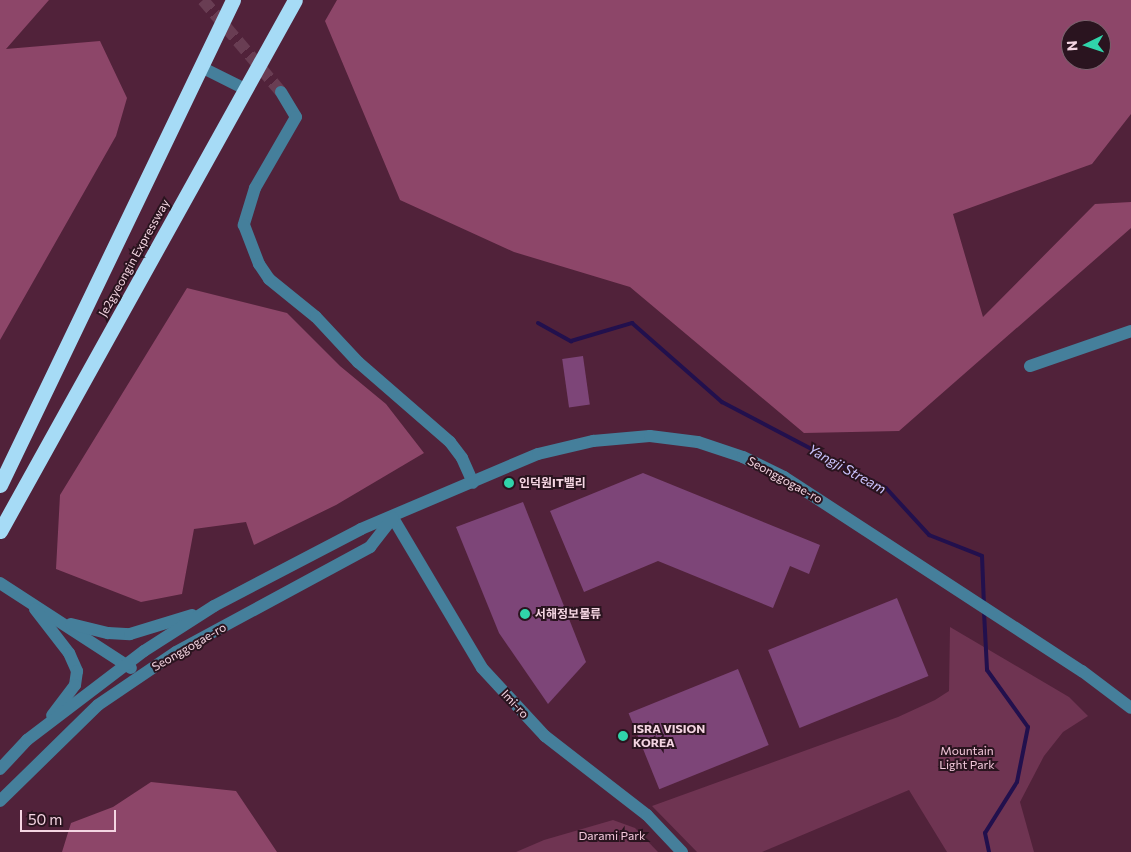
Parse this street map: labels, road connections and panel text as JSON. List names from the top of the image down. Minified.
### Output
{"streets":{"highway":["Je2gyeongin Expressway"],"street":["Seonggogae-ro","Imi-ro"]},"crossings":[["Seonggogae-ro","Imi-ro"]],"water":["Yangji Stream"],"parks":["Mountain Light Park","Darami Park"],"places":["인덕원IT밸리","서해정보물류","ISRA VISION KOREA"],"scale_bar":"50 m","north":"left"}
